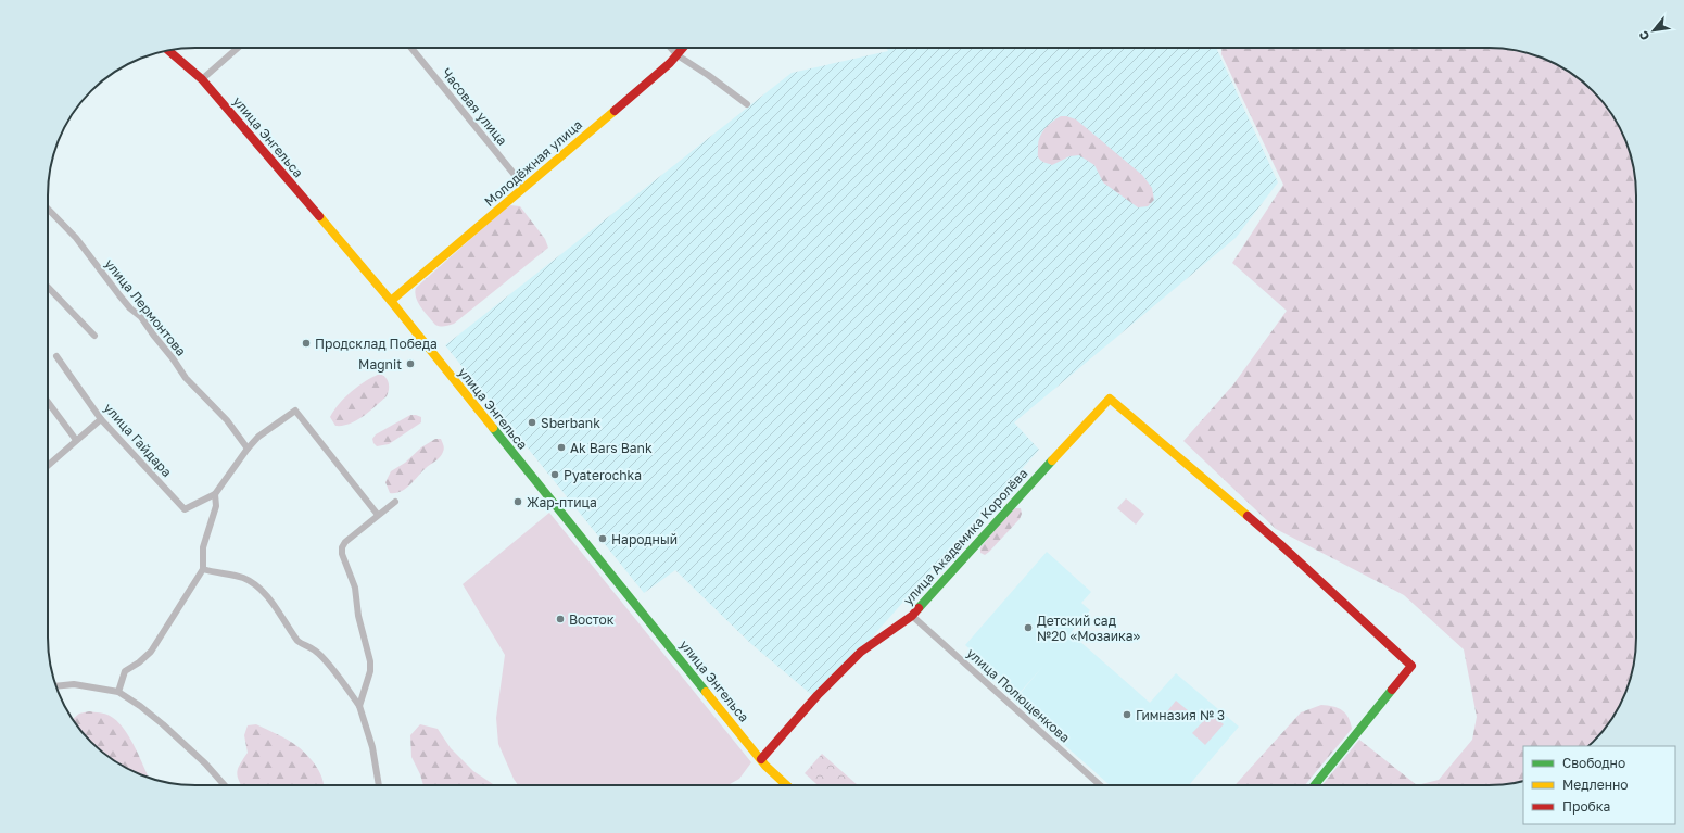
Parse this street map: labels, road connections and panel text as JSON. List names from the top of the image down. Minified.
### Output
{"streets":{"main road":["улица Энгельса","Молодёжная улица","улица Академика Королёва"],"street":["Часовая улица","улица Лермонтова","улица Гайдара","улица Полющенкова"]},"crossings":[["Часовая улица","Молодёжная улица"],["улица Энгельса","Молодёжная улица"],["улица Энгельса","улица Академика Королёва"],["улица Лермонтова","улица Гайдара"],["улица Академика Королёва","улица Полющенкова"]],"places":["Продсклад Победа","Magnit","Sberbank","Ak Bars Bank","Pyaterochka","Жар-птица","Народный","Восток","Детский сад №20 «Мозаика»","Гимназия № 3"],"legend":["Свободно","Медленно","Пробка"],"north":"bottom left"}
